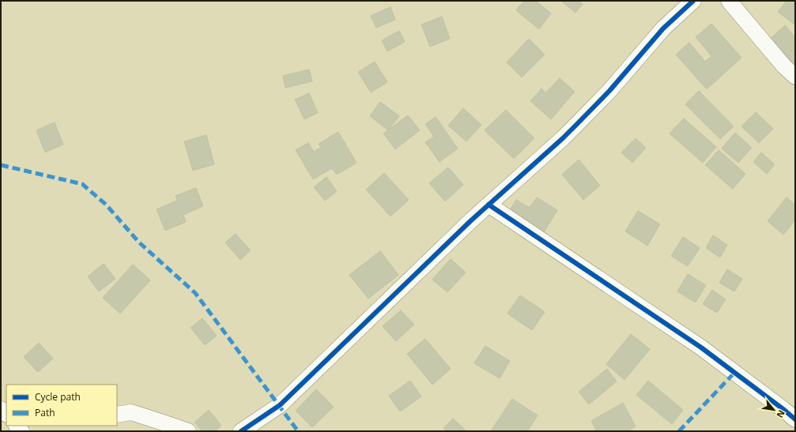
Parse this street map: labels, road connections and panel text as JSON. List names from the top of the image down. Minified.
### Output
{"legend":["Cycle path","Path"],"north":"bottom right"}
